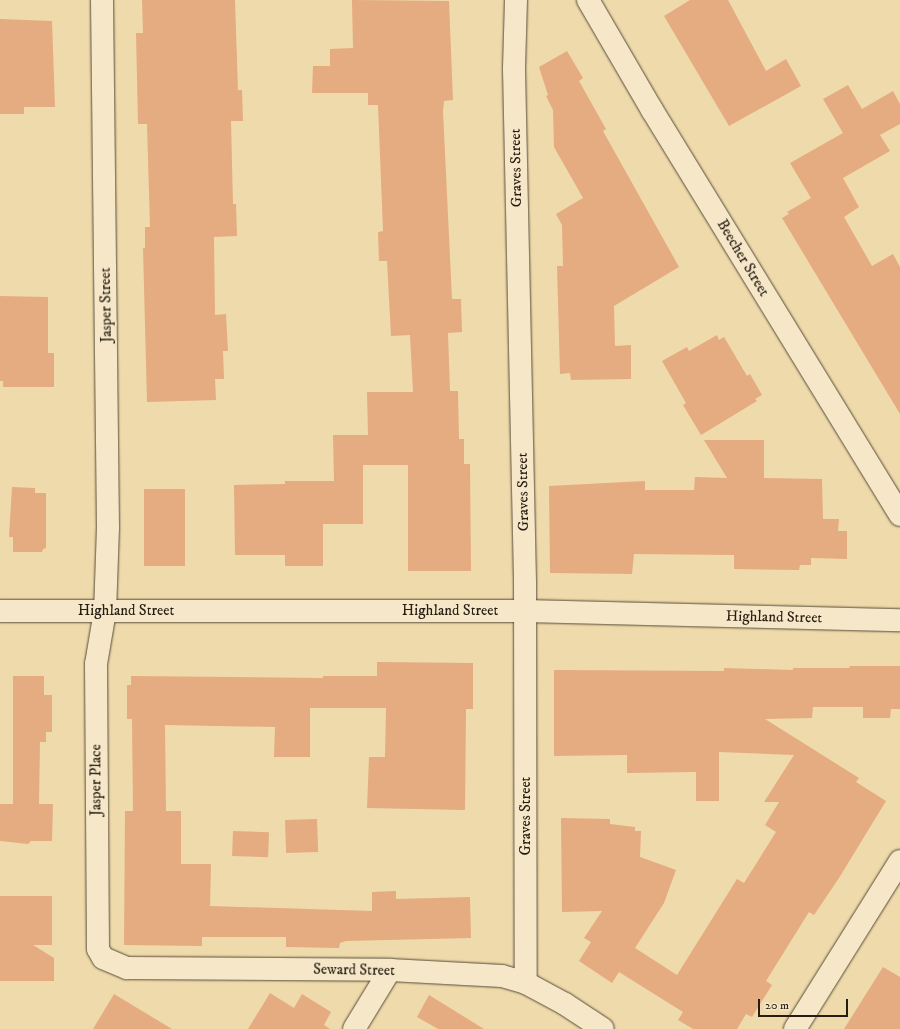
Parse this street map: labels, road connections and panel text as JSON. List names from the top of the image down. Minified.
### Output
{"streets":{"street":["Graves Street","Beecher Street","Jasper Street","Highland Street","Jasper Place","Seward Street"]},"crossings":[["Graves Street","Highland Street"],["Graves Street","Seward Street"],["Jasper Street","Highland Street"],["Jasper Street","Jasper Place"],["Highland Street","Jasper Place"],["Jasper Place","Seward Street"]],"scale_bar":"20 m"}
